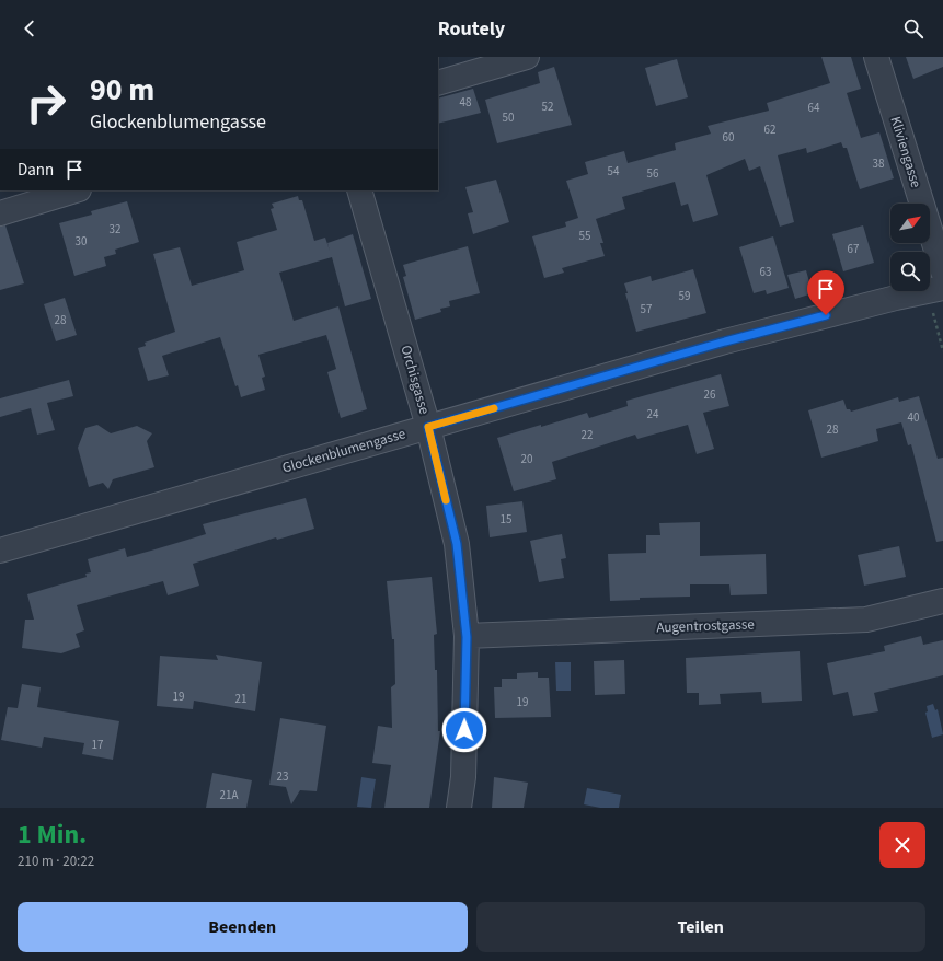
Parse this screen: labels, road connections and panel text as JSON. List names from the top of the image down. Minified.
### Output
{"streets":{"street":["Kliviengasse","Orchisgasse","Glockenblumengasse","Augentrostgasse"]},"crossings":[["Orchisgasse","Glockenblumengasse"],["Orchisgasse","Augentrostgasse"]],"house_numbers":["48","52","64","50","62","60","38","54","56","32","55","30","67","63","59","57","28","26","24","40","28","22","20","15","19","21","19","17","23","21A"],"north":"top right","page":{"header":"Routely","turn":["90 m","Glockenblumengasse"],"then":"Dann","heading":["1 Min.","210 m · 20:22"],"buttons":["Beenden","Teilen"]}}
